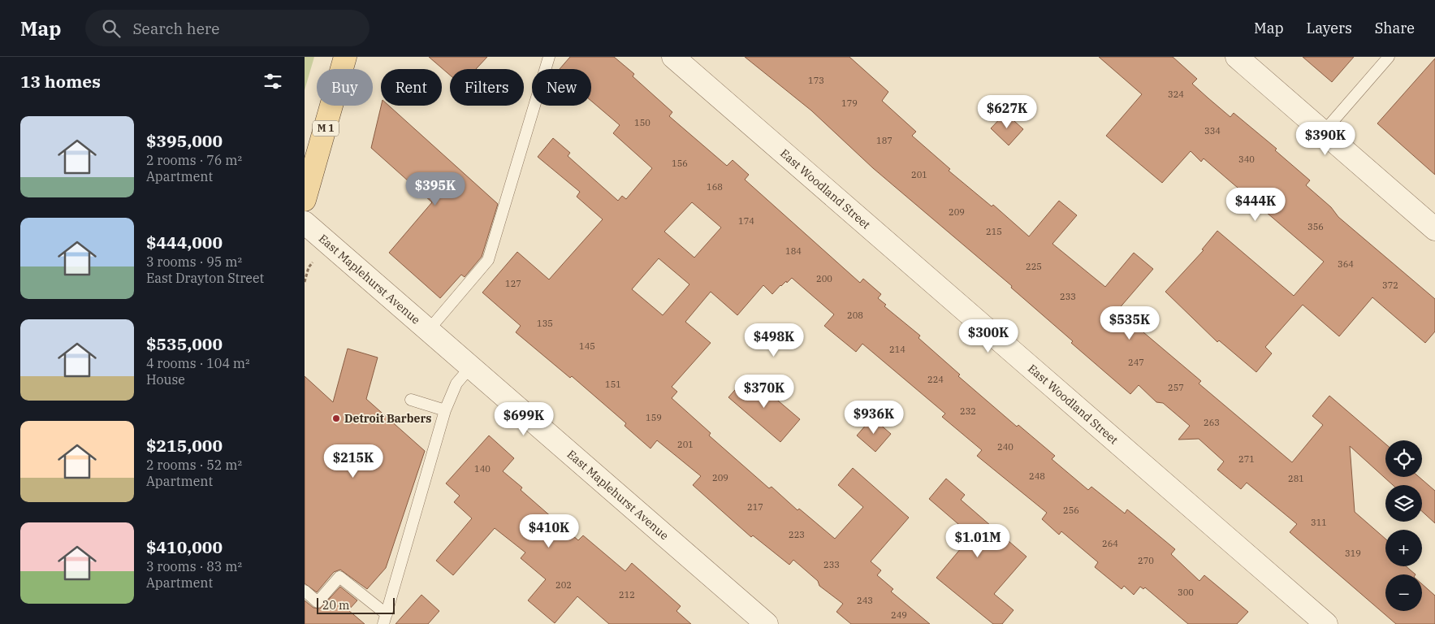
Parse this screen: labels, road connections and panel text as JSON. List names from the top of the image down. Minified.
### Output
{"streets":{"main road":["M 1"],"street":["East Woodland Street","East Maplehurst Avenue"]},"places":["Detroit Barbers"],"house_numbers":["173","324","179","150","334","187","340","156","201","168","209","174","356","215","184","364","225","200","127","372","233","208","135","145","214","247","224","151","257","232","159","263","201","240","271","140","248","209","281","217","256","311","223","264","319","270","233","202","300","212","243","249"],"scale_bar":"20 m","page":{"header":"Map","search":"Search here","nav":["Map","Layers","Share"],"heading":"13 homes","chip":["Buy","Rent","Filters","New"],"price":["$627K","$390K","$395K","$444K","$535K","$300K","$498K","$370K","$936K","$699K","$215K","$410K","$1.01M"],"list":[{"name":"$395,000","note":"2 rooms · 76 m² · Apartment"},{"name":"$444,000","note":"3 rooms · 95 m² · East Drayton Street"},{"name":"$535,000","note":"4 rooms · 104 m² · House"},{"name":"$215,000","note":"2 rooms · 52 m² · Apartment"},{"name":"$410,000","note":"3 rooms · 83 m² · Apartment"}],"map_buttons":["+","−"],"scale":"20 m"}}
